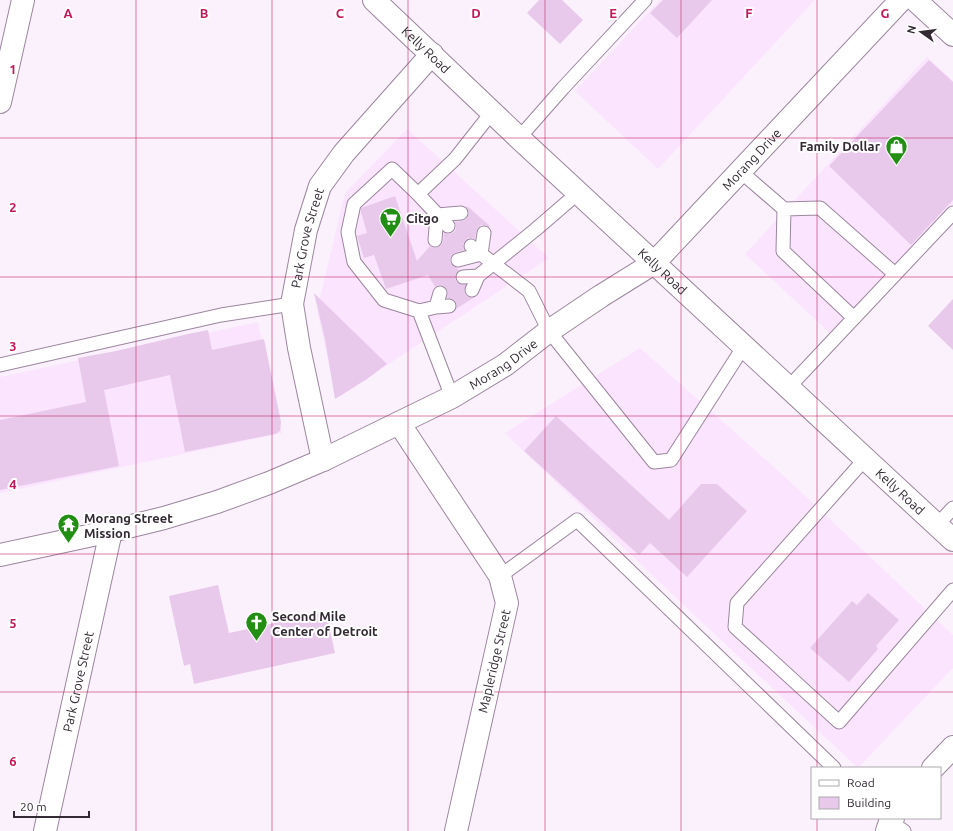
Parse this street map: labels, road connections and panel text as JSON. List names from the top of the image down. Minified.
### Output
{"streets":{"street":["Kelly Road","Morang Drive","Park Grove Street","Mapleridge Street"]},"crossings":[["Kelly Road","Morang Drive"],["Kelly Road","Park Grove Street"],["Morang Drive","Park Grove Street"],["Morang Drive","Mapleridge Street"]],"places":{"shop":["Family Dollar"],"supermarket":["Citgo"],"temple":["Morang Street Mission"],"church":["Second Mile Center of Detroit"]},"legend":["Road","Building"],"scale_bar":"20 m","north":"left","grid":{"columns":["A","B","C","D","E","F","G"],"rows":["1","2","3","4","5","6"]}}
